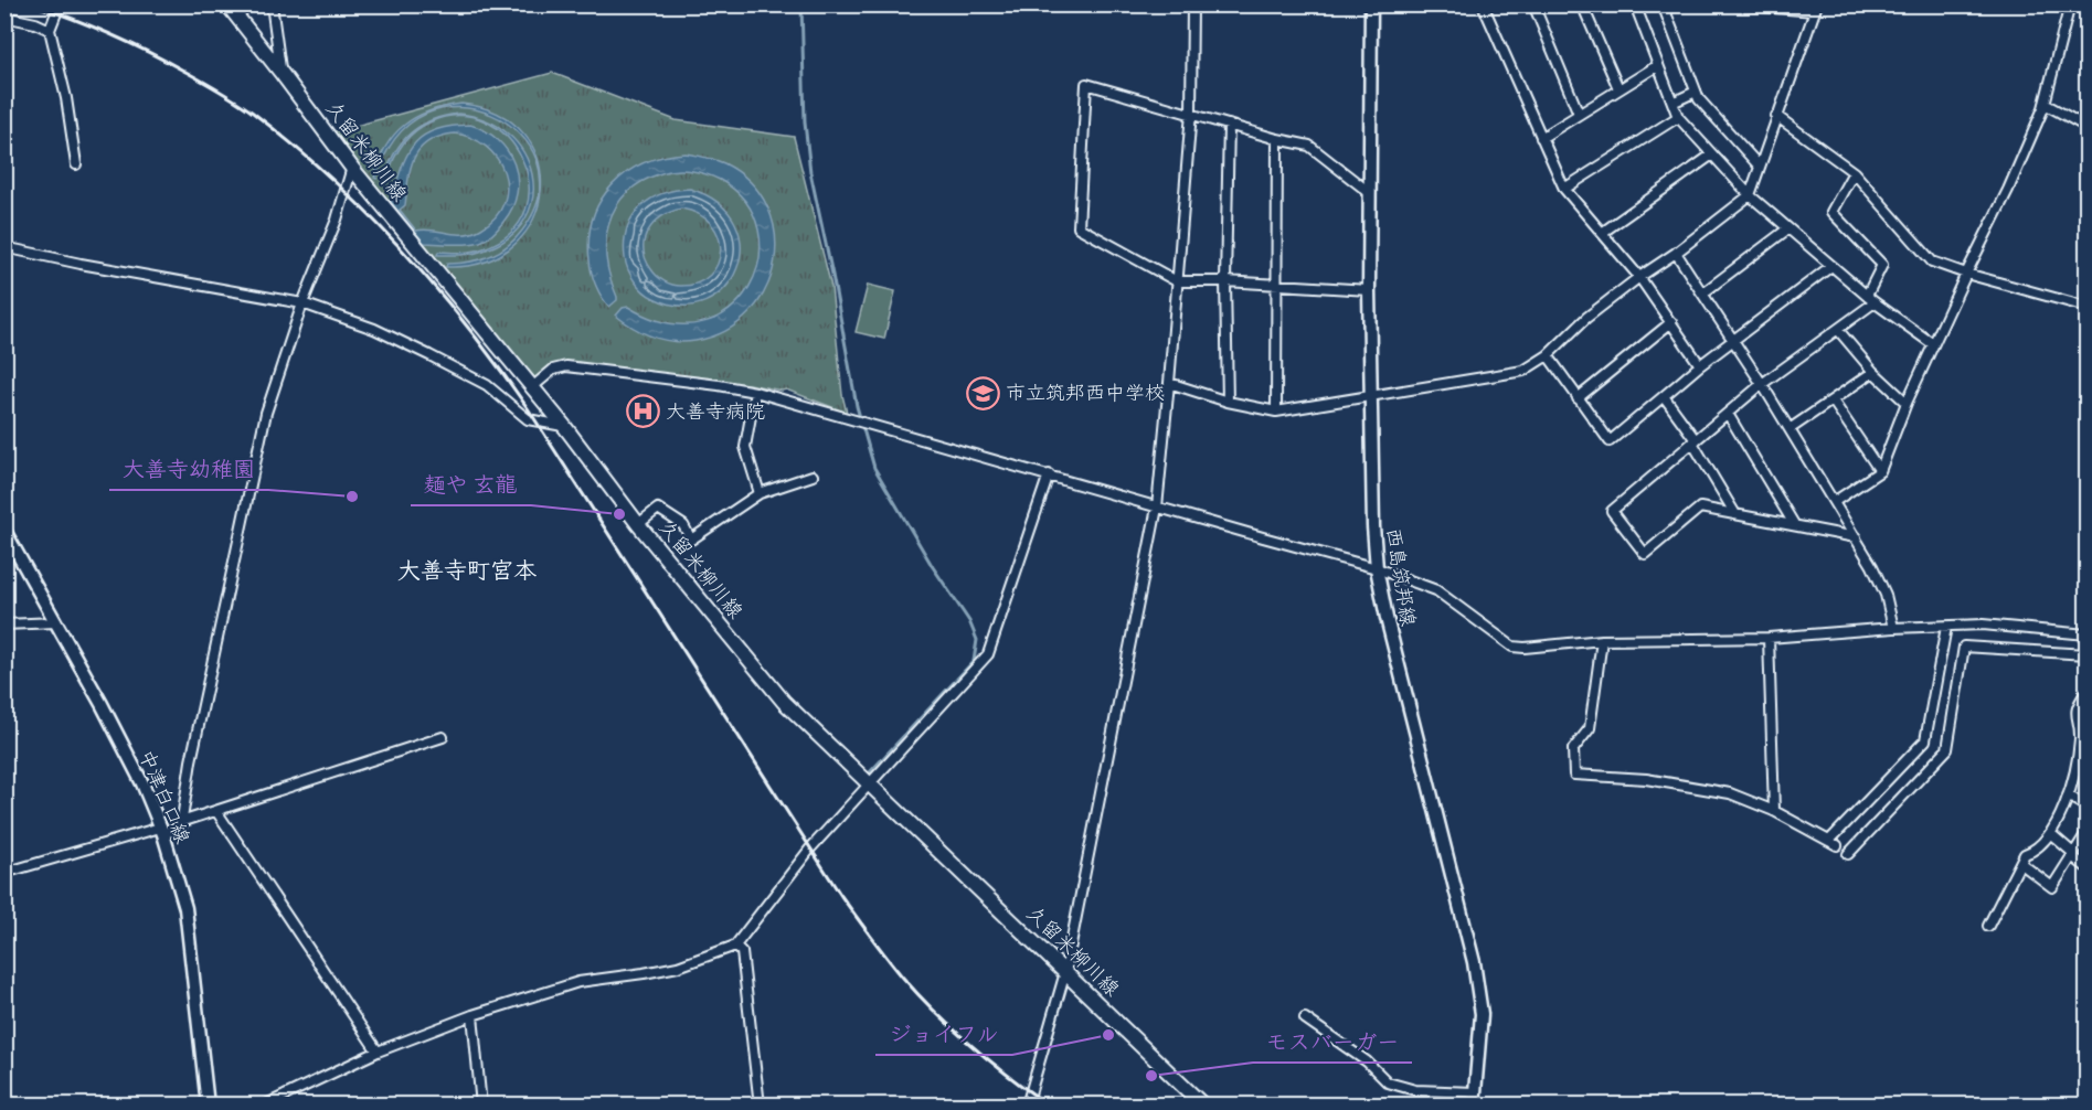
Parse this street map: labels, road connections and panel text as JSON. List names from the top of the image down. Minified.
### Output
{"streets":{"main road":["久留米柳川線","西島筑邦線","中津白口線"]},"districts":["大善寺町宮本"],"places":{"school or university":["市立筑邦西中学校"],"hospital":["大善寺病院"],"other":["大善寺幼稚園","麺や 玄龍","ジョイフル","モスバーガー"]}}
